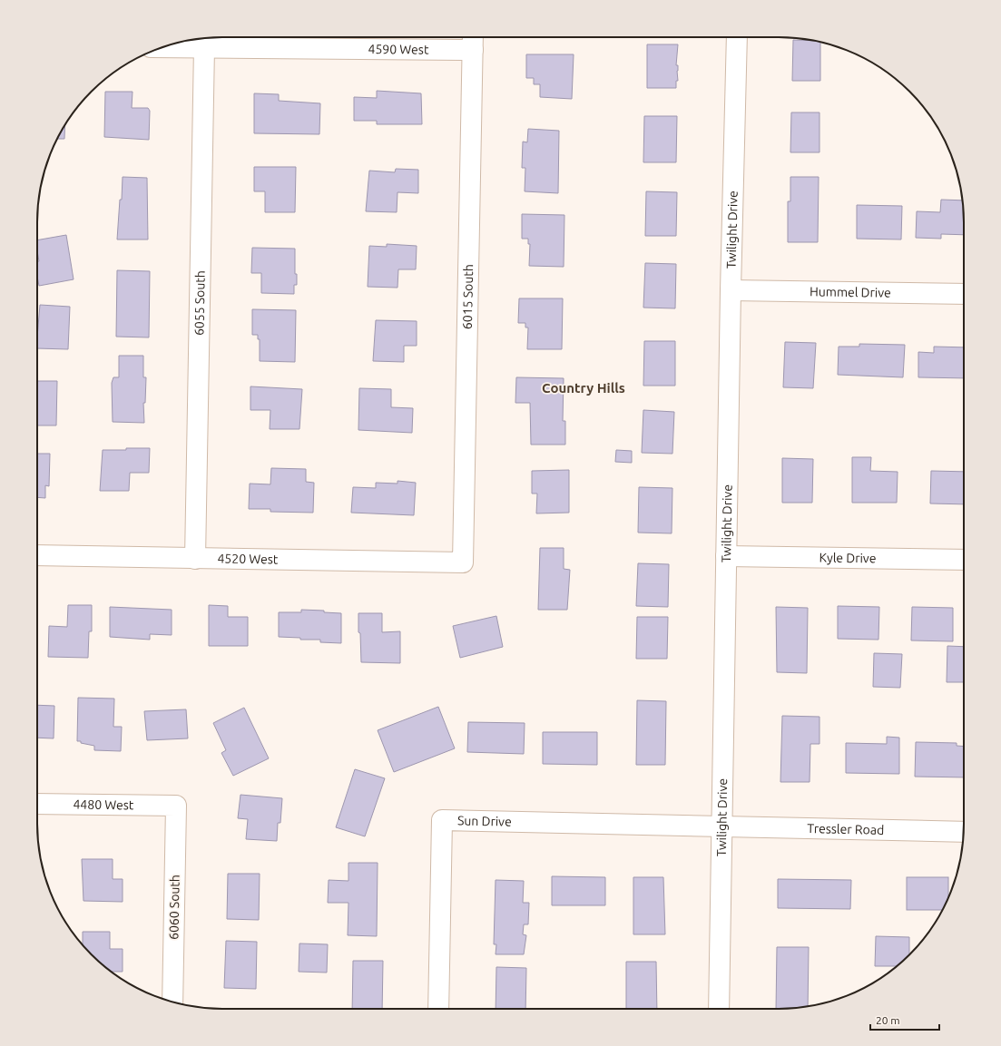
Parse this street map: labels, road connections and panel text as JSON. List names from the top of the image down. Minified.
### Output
{"streets":{"street":["4590 West","Twilight Drive","Hummel Drive","6015 South","6055 South","Kyle Drive","4520 West","4480 West","Sun Drive","Tressler Road","6060 South"]},"crossings":[["4590 West","6015 South"],["4590 West","6055 South"],["Twilight Drive","Hummel Drive"],["Twilight Drive","Kyle Drive"],["Twilight Drive","Sun Drive"],["Twilight Drive","Tressler Road"],["6015 South","4520 West"],["6055 South","4520 West"],["4480 West","6060 South"],["Sun Drive","Tressler Road"]],"districts":["Country Hills"],"scale_bar":"20 m"}
